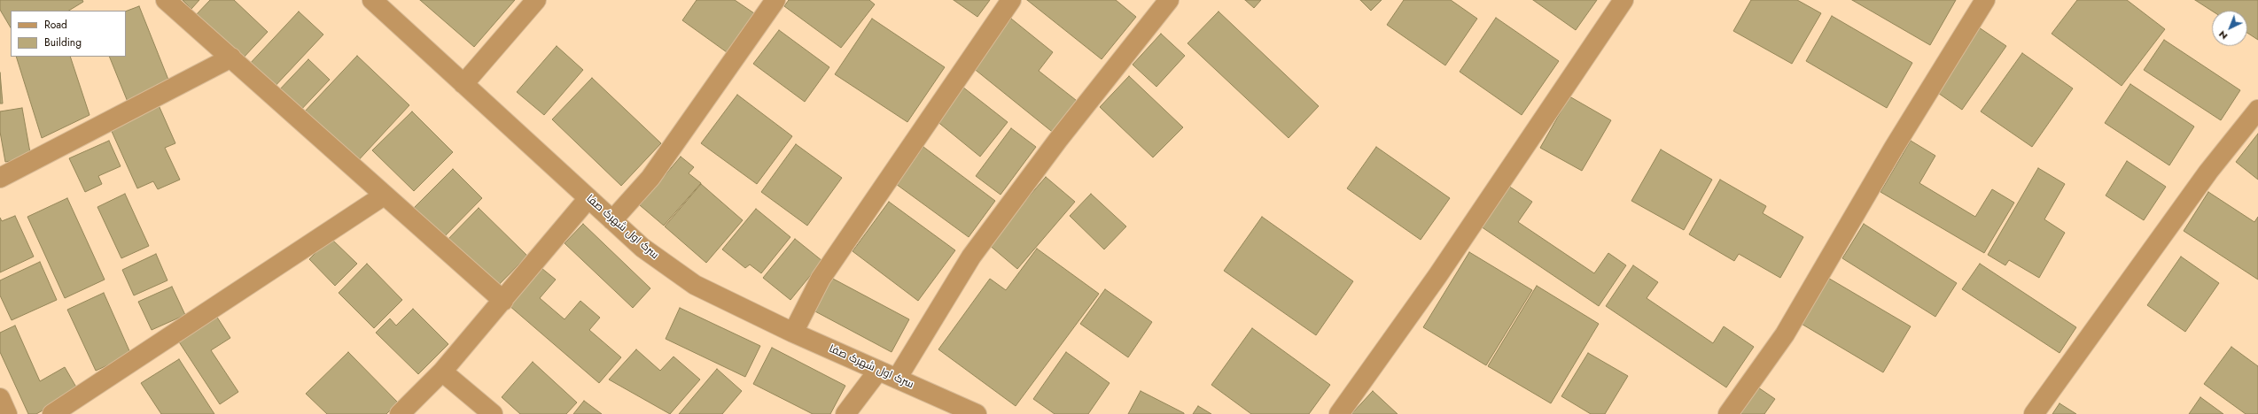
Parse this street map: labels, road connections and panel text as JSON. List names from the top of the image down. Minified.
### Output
{"streets":{"street":["سرک اول شهرک صفا"]},"legend":["Road","Building"],"north":"bottom left"}
